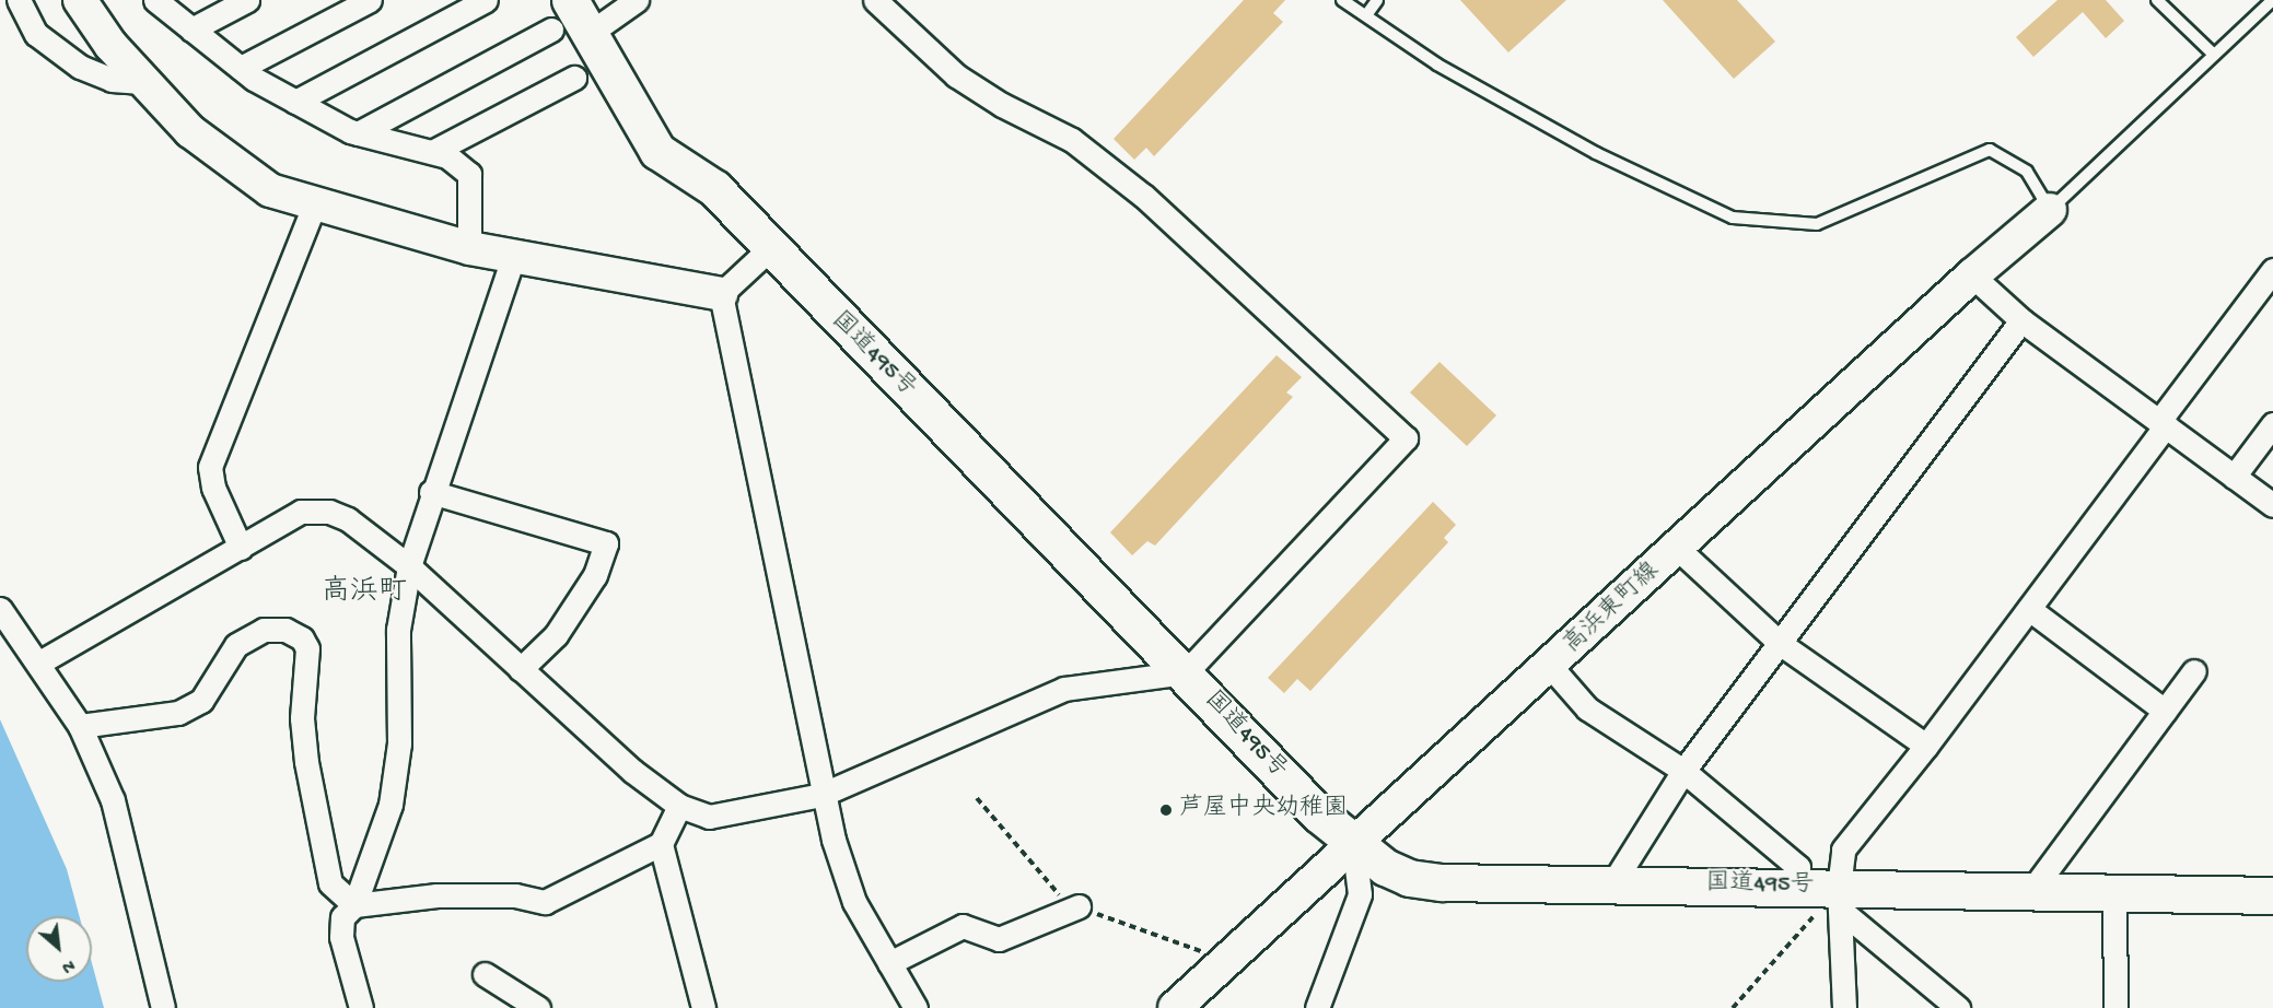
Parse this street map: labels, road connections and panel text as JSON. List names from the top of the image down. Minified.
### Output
{"streets":{"highway":["国道495号"],"main road":["高浜東町線"]},"crossings":[["国道495号","高浜東町線"]],"districts":["高浜町"],"places":["芦屋中央幼稚園"],"north":"bottom right"}
